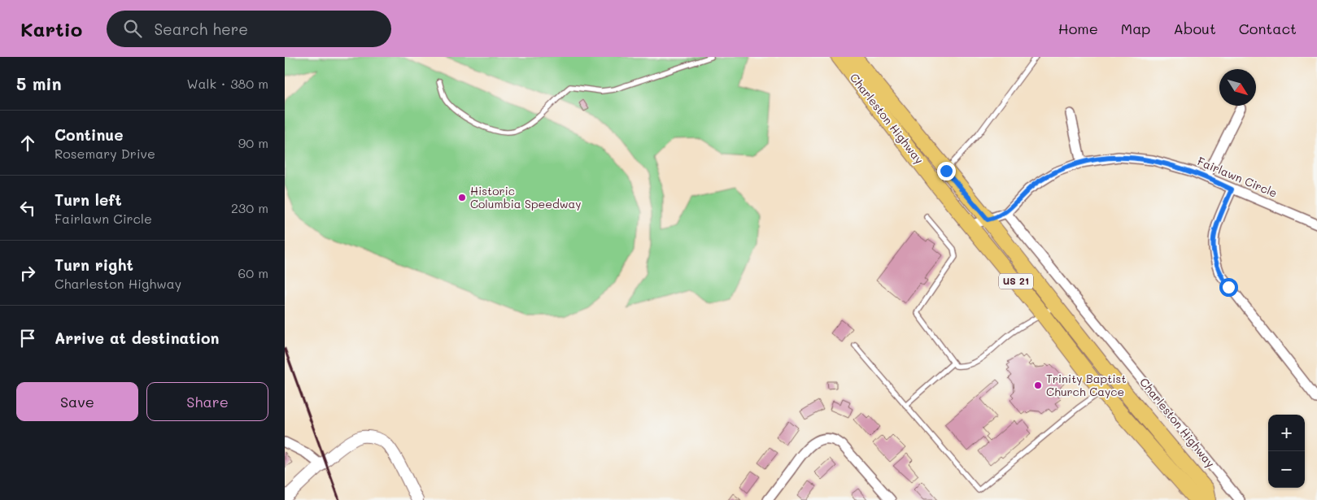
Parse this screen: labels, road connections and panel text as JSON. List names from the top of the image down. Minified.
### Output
{"streets":{"main road":["Charleston Highway","US 21"],"street":["Fairlawn Circle"]},"crossings":[["Charleston Highway","Fairlawn Circle"]],"places":["Historic Columbia Speedway","Trinity Baptist Church Cayce"],"north":"bottom right","page":{"header":"Kartio","search":"Search here","nav":["Home","Map","About","Contact"],"heading":["5 min","Walk · 380 m"],"list":[["Continue","Rosemary Drive","90 m"],["Turn left","Fairlawn Circle","230 m"],["Turn right","Charleston Highway","60 m"],"Arrive at destination"],"buttons":["Save","Share"],"map_buttons":["+","−"]}}
